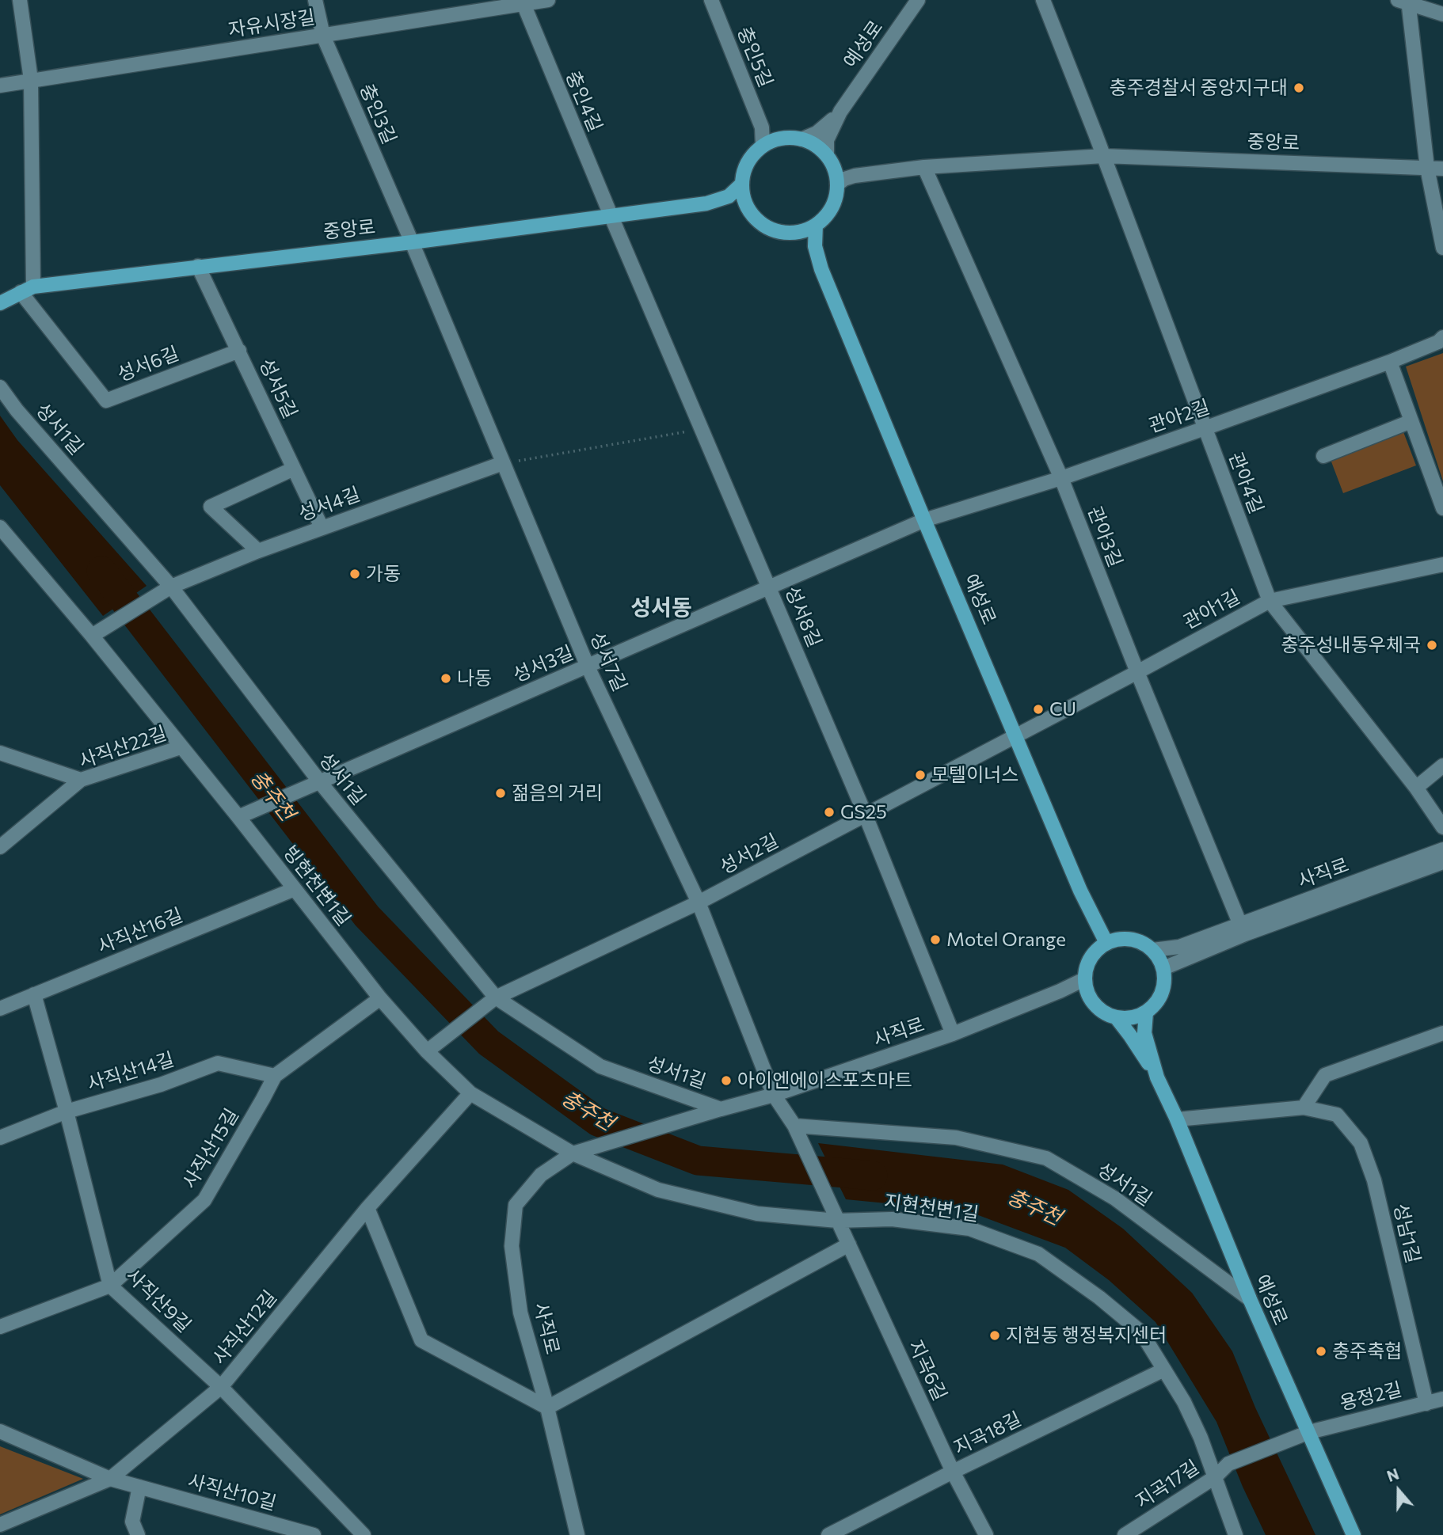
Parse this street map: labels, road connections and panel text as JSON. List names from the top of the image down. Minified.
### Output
{"streets":{"main road":["예성로","중앙로"],"street":["자유시장길","충인5길","충인4길","충인3길","성서6길","성서5길","관아2길","성서1길","관아4길","성서4길","관아3길","관아1길","성서8길","성서7길","성서3길","사직산22길","성서2길","사직로","빙현천변1길","사직산16길","사직산14길","사직산15길","지현천변1길","성남1길","사직산9길","사직산12길","지곡6길","용정2길","지곡18길","지곡17길","사직산10길"]},"crossings":[["자유시장길","충인4길"],["자유시장길","충인3길"],["예성로","충인5길"],["예성로","중앙로"],["예성로","관아2길"],["예성로","성서1길"],["예성로","관아1길"],["예성로","성서3길"],["예성로","성서2길"],["예성로","사직로"],["예성로","성남1길"],["예성로","용정2길"],["충인5길","중앙로"],["충인4길","중앙로"],["충인4길","성서8길"],["충인3길","중앙로"],["충인3길","성서7길"],["중앙로","성서6길"],["중앙로","성서5길"],["중앙로","관아4길"],["중앙로","관아3길"],["중앙로","성서8길"],["중앙로","성서7길"],["성서6길","성서5길"],["성서5길","성서4길"],["관아2길","관아4길"],["관아2길","관아3길"],["관아2길","성서3길"],["성서1길","성서4길"],["성서1길","성서7길"],["성서1길","성서3길"],["성서1길","성서2길"],["성서1길","사직로"],["성서1길","지곡6길"],["관아4길","관아1길"],["성서4길","성서7길"],["성서4길","빙현천변1길"],["관아3길","관아1길"],["관아3길","사직로"],["관아1길","성서2길"],["성서8길","성서3길"],["성서8길","성서2길"],["성서8길","사직로"],["성서7길","성서3길"],["성서7길","성서2길"],["성서7길","사직로"],["성서7길","지곡6길"],["성서3길","빙현천변1길"],["사직산22길","빙현천변1길"],["성서2길","빙현천변1길"],["사직로","빙현천변1길"],["사직로","지현천변1길"],["빙현천변1길","사직산16길"],["빙현천변1길","사직산15길"],["빙현천변1길","지현천변1길"],["빙현천변1길","사직산12길"],["사직산16길","사직산9길"],["사직산14길","사직산15길"],["사직산14길","사직산9길"],["사직산15길","사직산9길"],["지현천변1길","지곡6길"],["지현천변1길","지곡18길"],["지현천변1길","지곡17길"],["성남1길","용정2길"],["사직산9길","사직산12길"],["사직산12길","사직산10길"],["지곡6길","지곡18길"],["용정2길","지곡17길"]],"districts":["성서동"],"water":["충주천"],"places":["충주경찰서 중앙지구대","가동","충주성내동우체국","나동","CU","모텔이너스","젊음의 거리","GS25","Motel Orange","아이엔에이스포츠마트","지현동 행정복지센터","충주축협"],"north":"top"}
